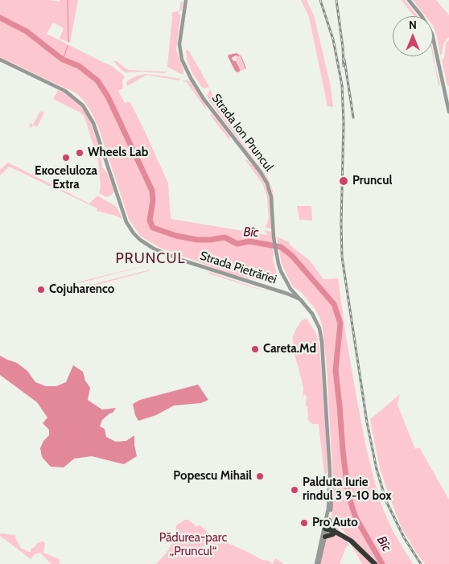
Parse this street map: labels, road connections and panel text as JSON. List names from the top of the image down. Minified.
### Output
{"streets":{"street":["Strada Ion Pruncul","Strada Pietrăriei"]},"crossings":[["Strada Ion Pruncul","Strada Pietrăriei"]],"districts":["PRUNCUL"],"water":["Bîc"],"parks":["Pădurea-parc „Pruncul“"],"places":["Wheels Lab","Eкoceluloza Extra","Pruncul","Cojuharenco","Careta.Md","Popescu Mihail","Palduta Iurie rindul 3 9-10 box","Pro Auto"],"north":"top"}
